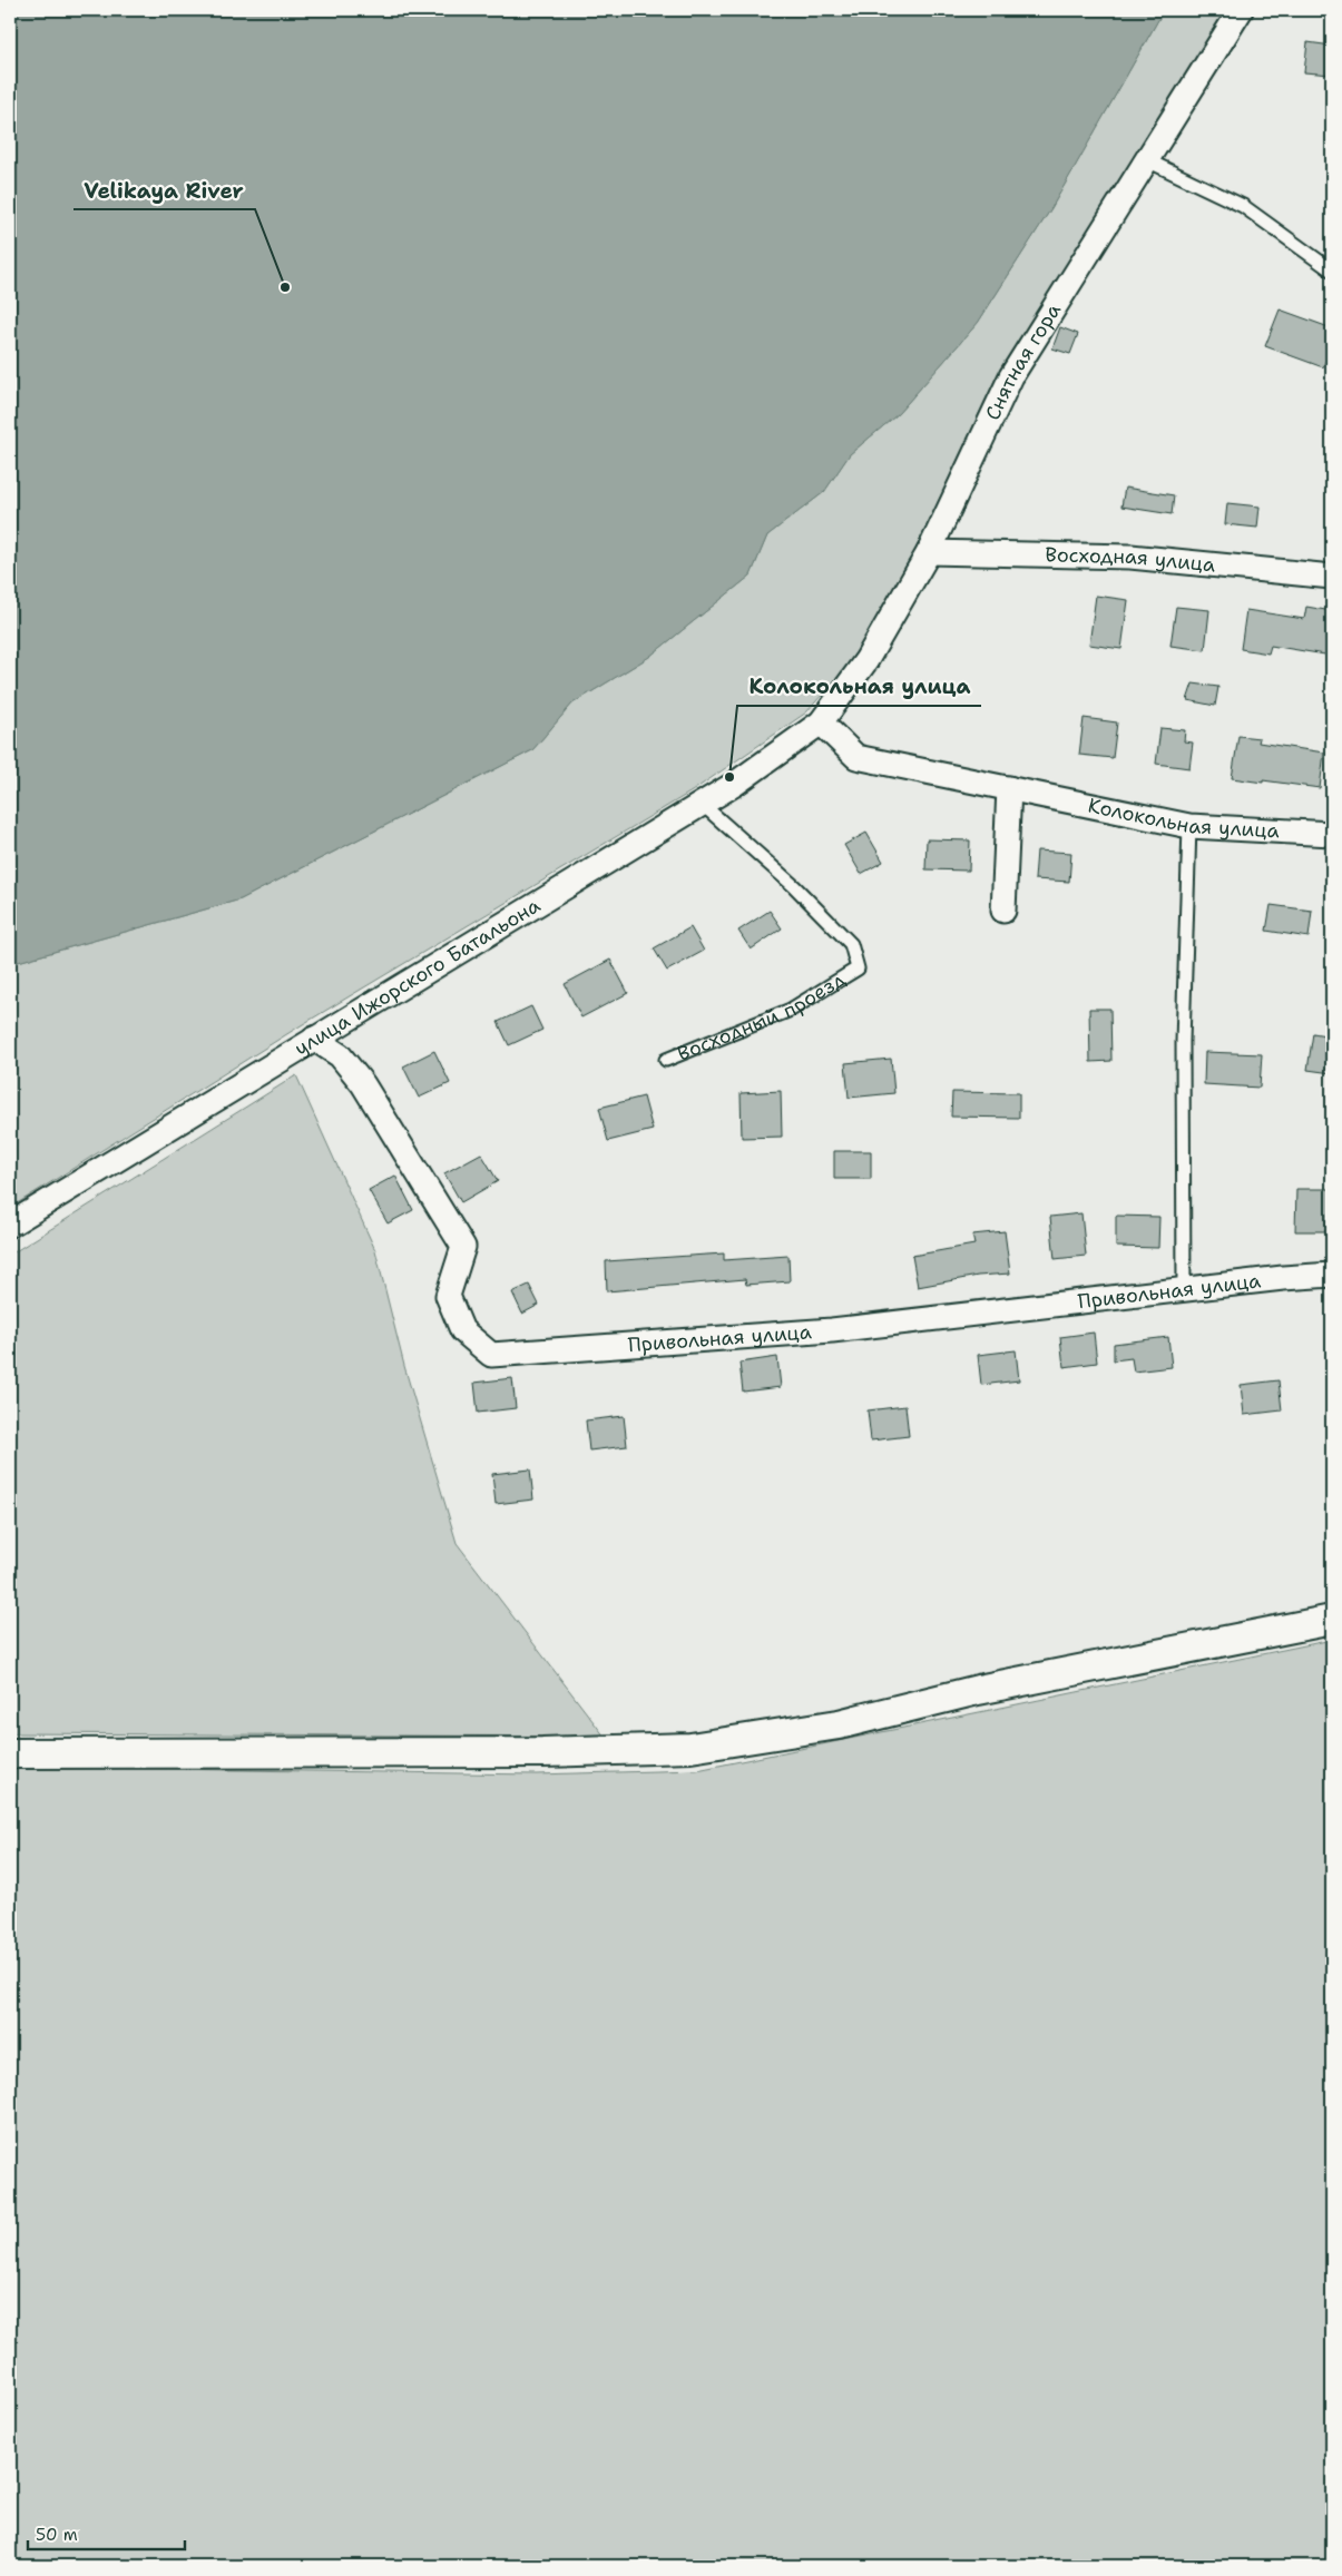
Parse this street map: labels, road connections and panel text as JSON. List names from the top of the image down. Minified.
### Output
{"streets":{"street":["Снятная гора","Восходная улица","Колокольная улица","улица Ижорского Батальона","Привольная улица"],"lane":["Восходный проезд"]},"crossings":[["Снятная гора","Восходная улица"],["Снятная гора","Колокольная улица"],["Снятная гора","улица Ижорского Батальона"],["Колокольная улица","улица Ижорского Батальона"],["улица Ижорского Батальона","Восходный проезд"],["улица Ижорского Батальона","Привольная улица"]],"places":["Velikaya River","Колокольная улица"],"scale_bar":"50 m"}
